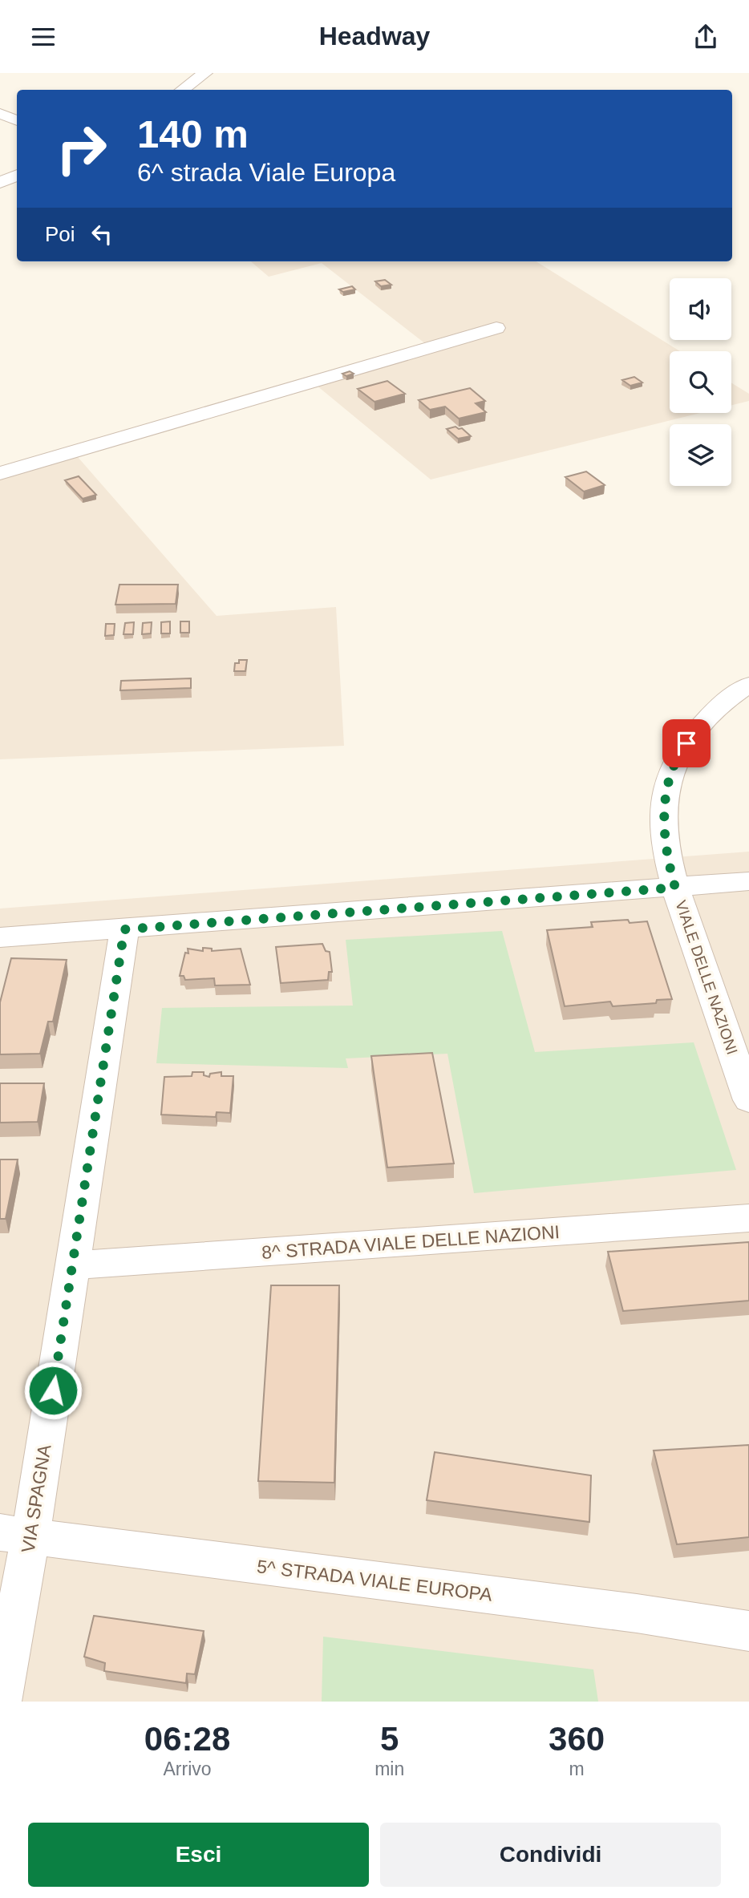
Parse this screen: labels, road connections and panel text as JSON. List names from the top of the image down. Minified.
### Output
{"streets":{"street":["VIALE DELLE NAZIONI","8^ STRADA VIALE DELLE NAZIONI","VIA SPAGNA","5^ STRADA VIALE EUROPA"]},"crossings":[["8^ STRADA VIALE DELLE NAZIONI","VIA SPAGNA"],["VIA SPAGNA","5^ STRADA VIALE EUROPA"]],"page":{"header":"Headway","turn":["140 m","6^ strada Viale Europa"],"then":"Poi","eta":["06:28","Arrivo","5","min","360","m"],"buttons":["Esci","Condividi"]}}
